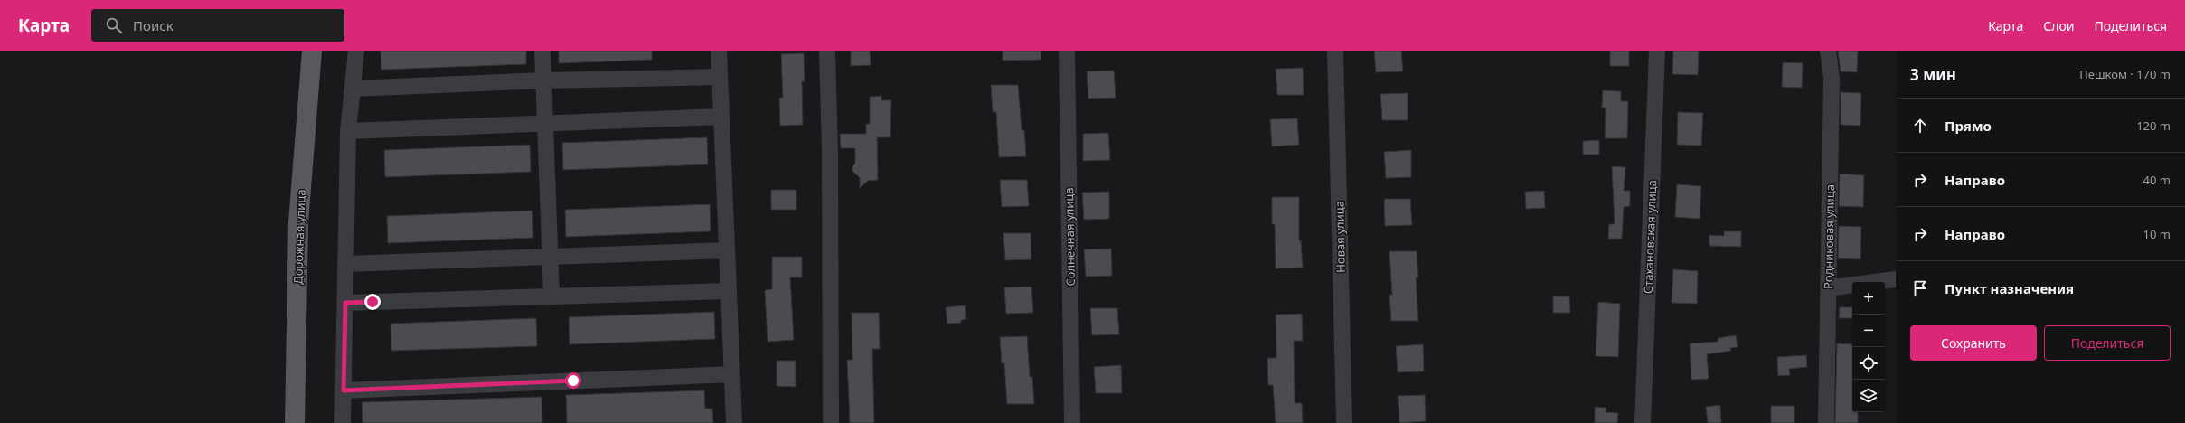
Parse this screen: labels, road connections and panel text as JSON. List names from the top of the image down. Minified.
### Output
{"streets":{"main road":["Дорожная улица"],"street":["Солнечная улица","Новая улица","Стахановская улица","Родниковая улица"]},"page":{"header":"Карта","search":"Поиск","nav":["Карта","Слои","Поделиться"],"heading":["3 мин","Пешком · 170 m"],"list":[["Прямо","120 m"],["Направо","40 m"],["Направо","10 m"],"Пункт назначения"],"map_buttons":["+","−"],"buttons":["Сохранить","Поделиться"]}}
